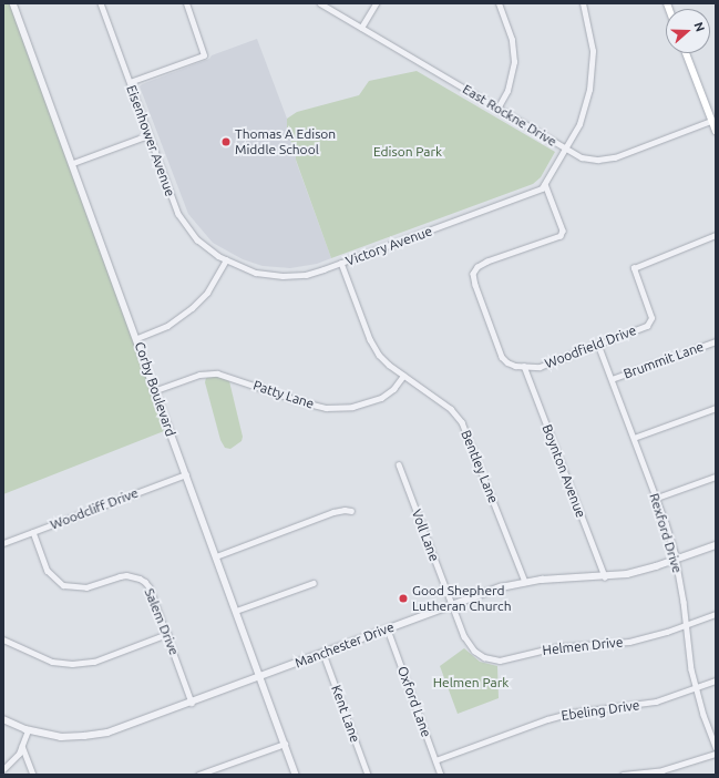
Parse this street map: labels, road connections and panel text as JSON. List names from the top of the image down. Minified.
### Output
{"streets":{"street":["East Rockne Drive","Eisenhower Avenue","Victory Avenue","Woodfield Drive","Brummit Lane","Corby Boulevard","Patty Lane","Bentley Lane","Boynton Avenue","Woodcliff Drive","Rexford Drive","Voll Lane","Salem Drive","Manchester Drive","Helmen Drive","Oxford Lane","Ebeling Drive","Kent Lane"]},"crossings":[["Eisenhower Avenue","Victory Avenue"],["Victory Avenue","Woodfield Drive"],["Victory Avenue","Bentley Lane"],["Woodfield Drive","Boynton Avenue"],["Brummit Lane","Rexford Drive"],["Corby Boulevard","Patty Lane"],["Corby Boulevard","Woodcliff Drive"],["Corby Boulevard","Manchester Drive"],["Patty Lane","Bentley Lane"],["Bentley Lane","Manchester Drive"],["Boynton Avenue","Manchester Drive"],["Woodcliff Drive","Salem Drive"],["Rexford Drive","Manchester Drive"],["Rexford Drive","Helmen Drive"],["Rexford Drive","Ebeling Drive"],["Voll Lane","Manchester Drive"],["Voll Lane","Helmen Drive"],["Salem Drive","Manchester Drive"],["Manchester Drive","Helmen Drive"],["Manchester Drive","Oxford Lane"],["Manchester Drive","Kent Lane"],["Oxford Lane","Ebeling Drive"]],"parks":["Edison Park","Helmen Park"],"places":["Thomas A Edison Middle School","Good Shepherd Lutheran Church"],"north":"right"}
